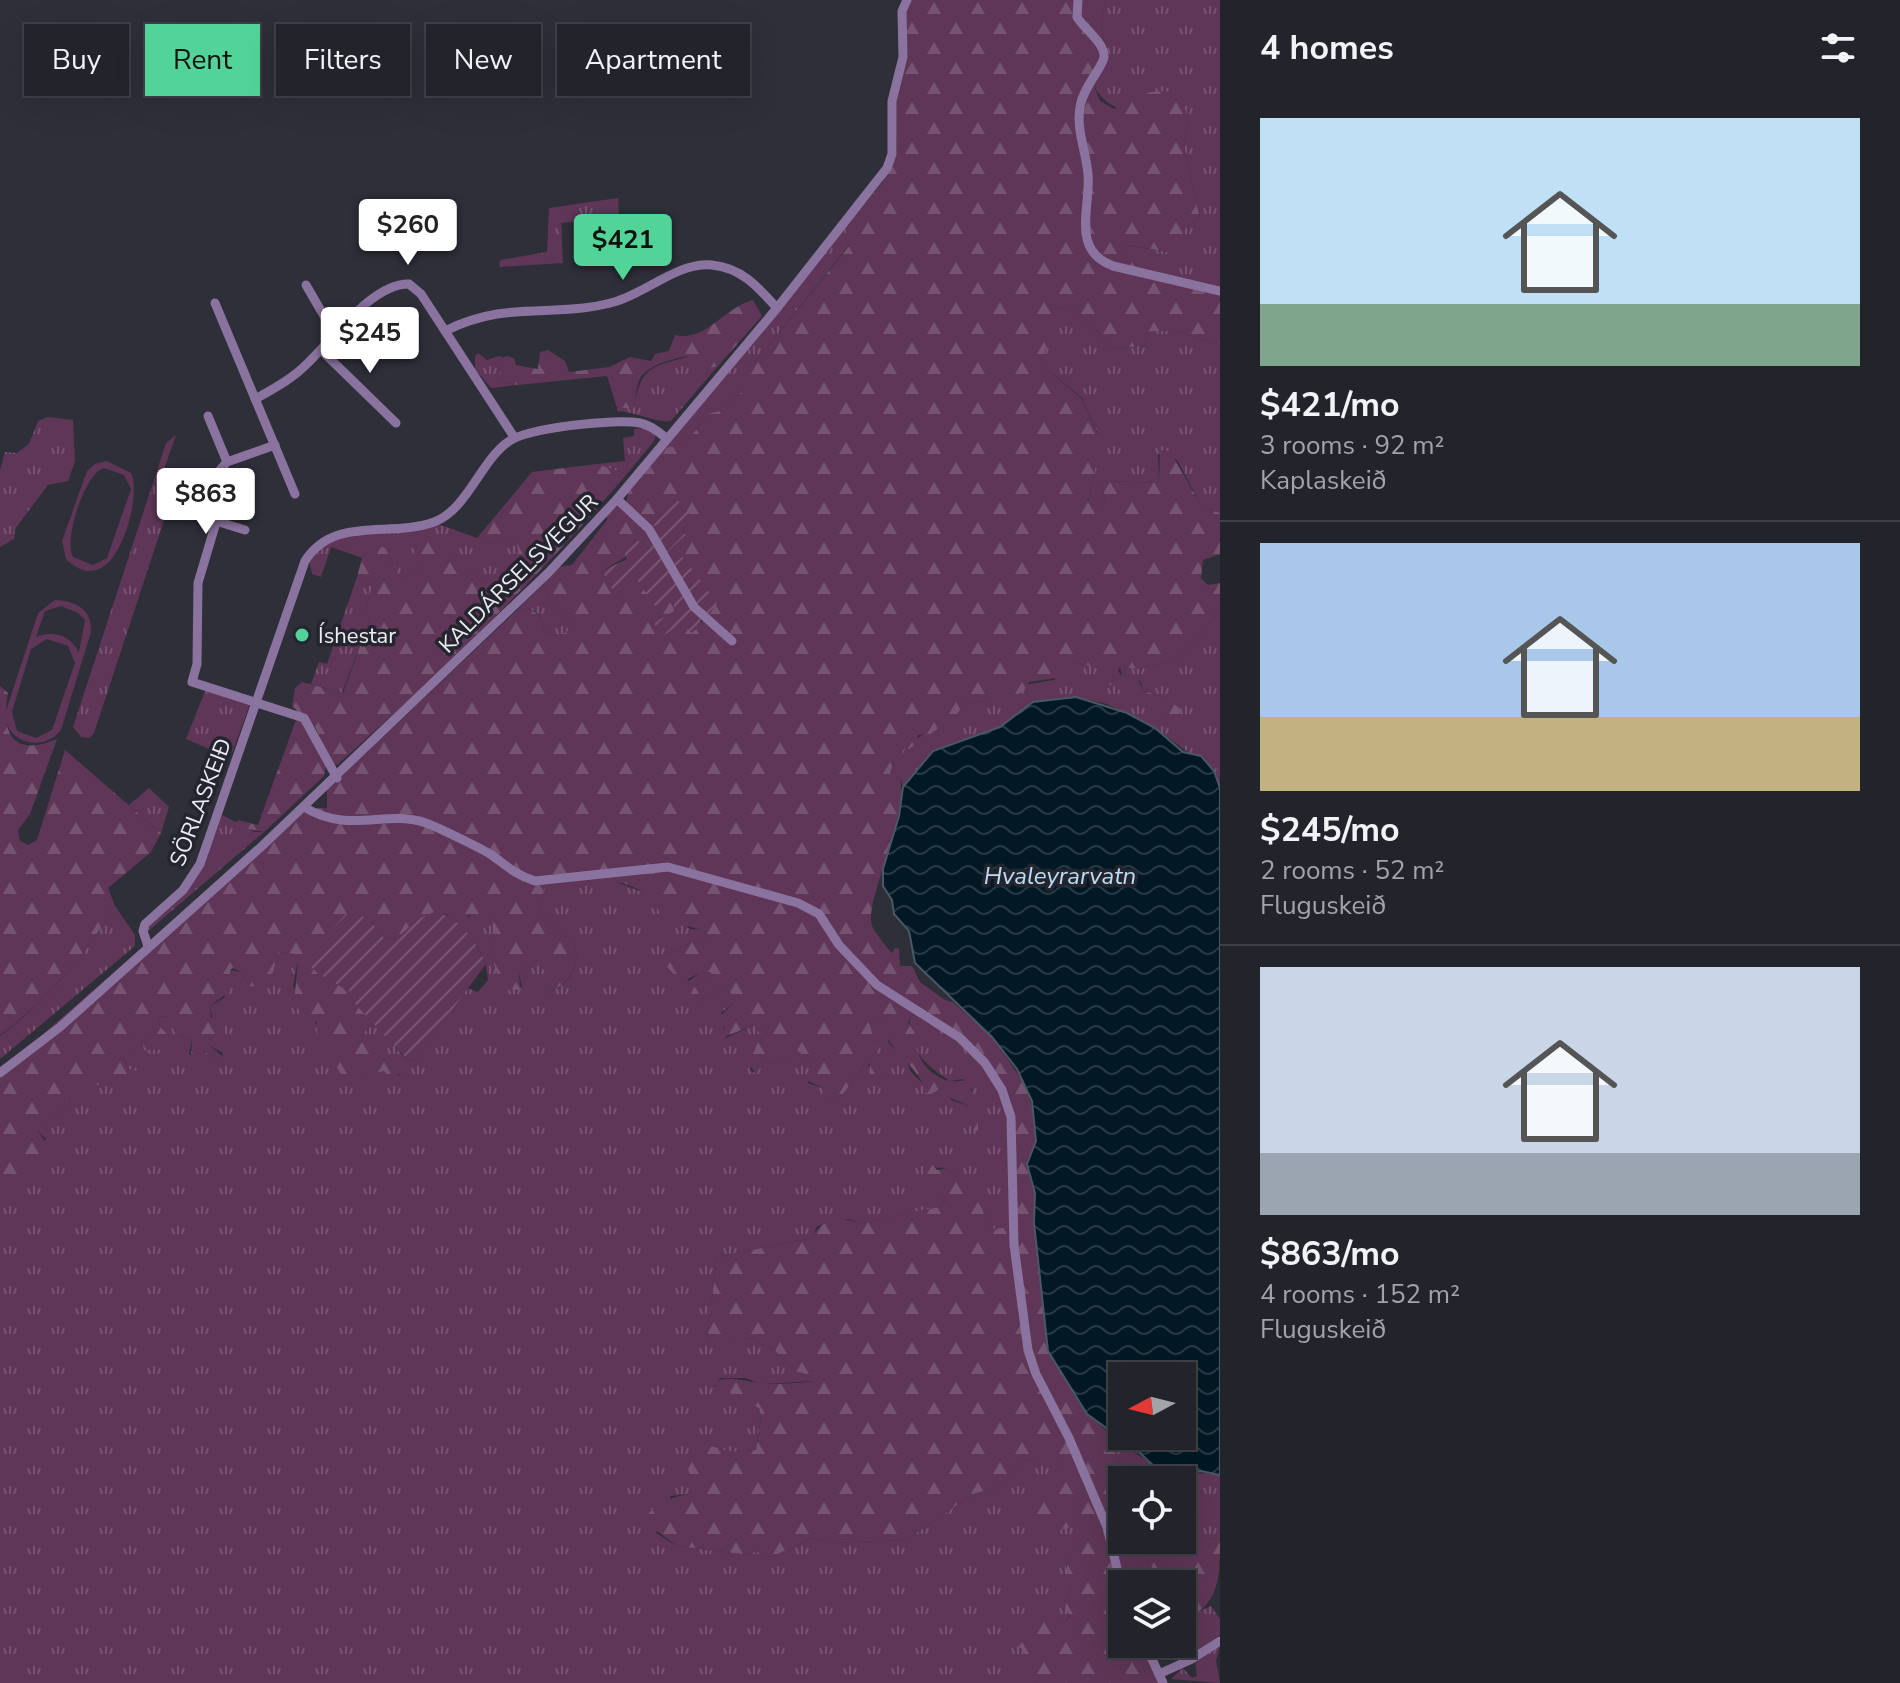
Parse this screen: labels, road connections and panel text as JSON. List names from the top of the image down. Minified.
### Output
{"streets":{"street":["KALDÁRSELSVEGUR","SÖRLASKEIÐ"]},"crossings":[["KALDÁRSELSVEGUR","SÖRLASKEIÐ"]],"water":["Hvaleyrarvatn"],"places":["Íshestar"],"north":"left","page":{"heading":"4 homes","chip":["Buy","Rent","Filters","New","Apartment"],"list":[{"name":"$421/mo","note":"3 rooms · 92 m² · Kaplaskeið"},{"name":"$245/mo","note":"2 rooms · 52 m² · Fluguskeið"},{"name":"$863/mo","note":"4 rooms · 152 m² · Fluguskeið"}],"price":["$260","$421","$245","$863"]}}
